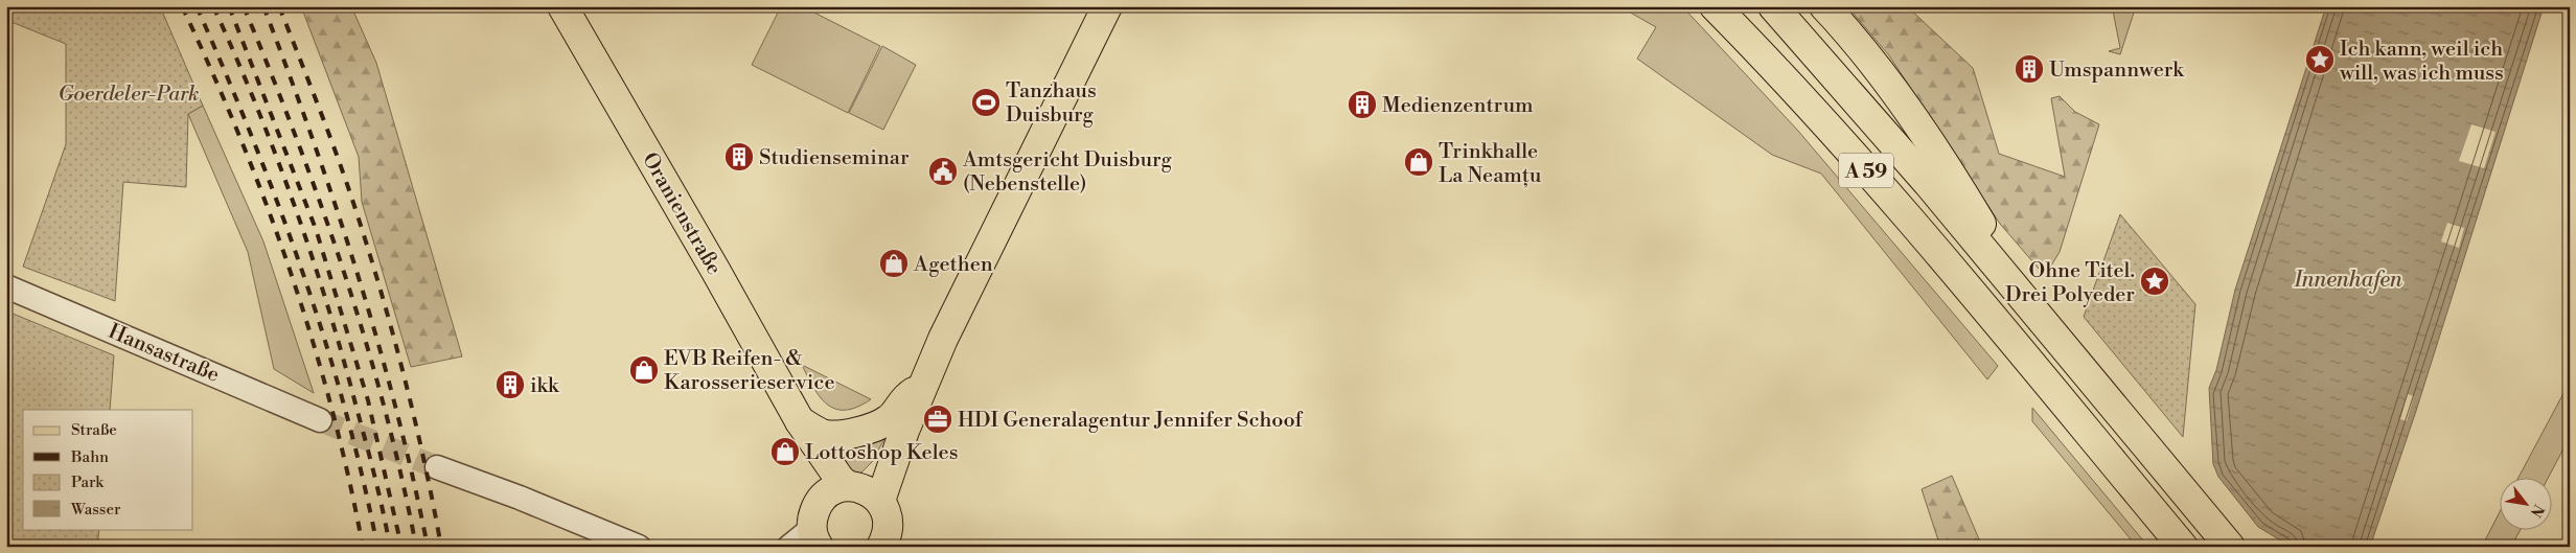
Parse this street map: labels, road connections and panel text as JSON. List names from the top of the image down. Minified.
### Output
{"streets":{"main road":["A 59","Oranienstraße"],"street":["Hansastraße"]},"water":["Innenhafen"],"parks":["Goerdeler-Park"],"places":{"place":["Ich kann, weil ich will, was ich muss","Ohne Titel. Drei Polyeder"],"building":["Umspannwerk","Medienzentrum","Studienseminar","ikk"],"sports":["Tanzhaus Duisburg"],"shop":["Trinkhalle La Neamțu","Agethen","EVB Reifen- & Karosserieservice","Lottoshop Keles"],"public building":["Amtsgericht Duisburg (Nebenstelle)"],"office":["HDI Generalagentur Jennifer Schoof"]},"legend":["Straße","Bahn","Park","Wasser"],"north":"bottom right"}
